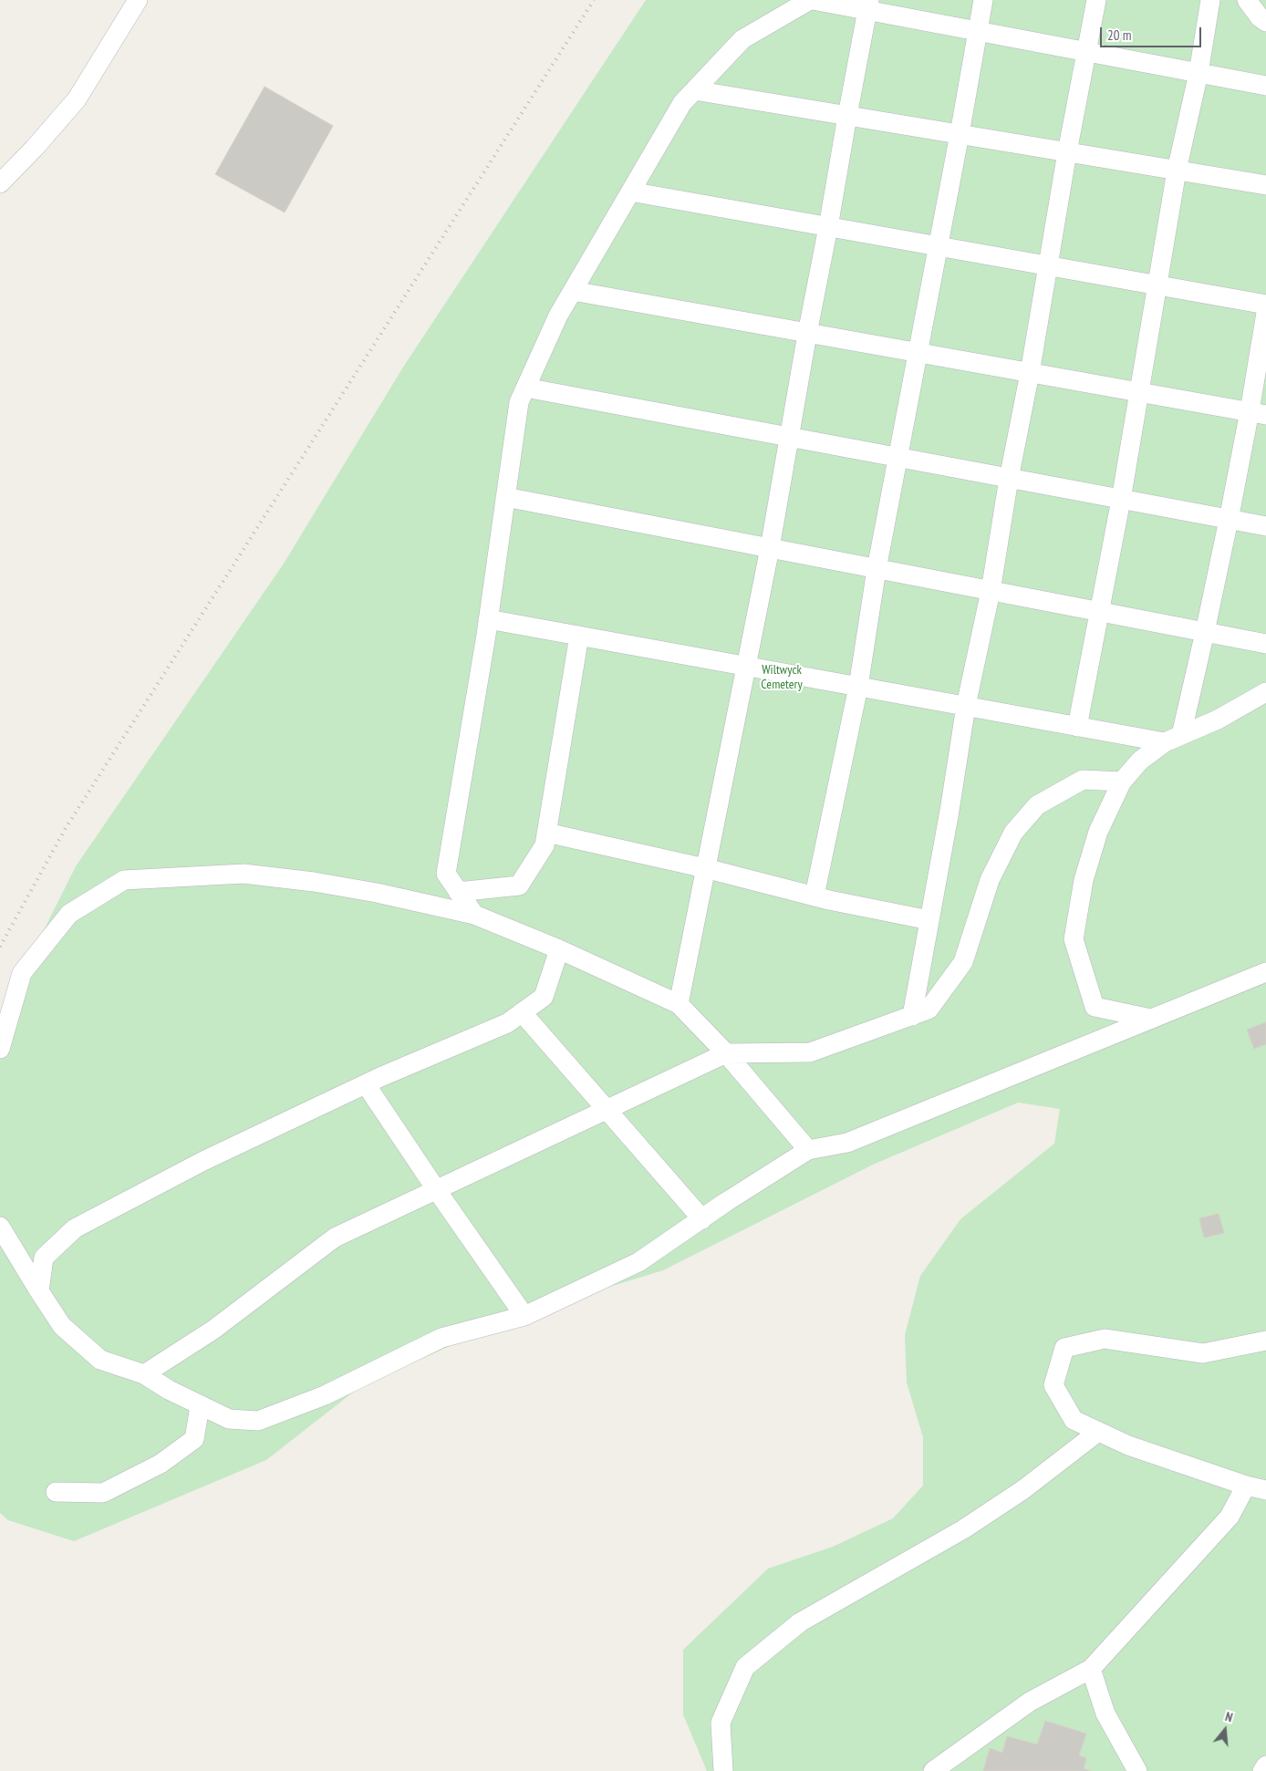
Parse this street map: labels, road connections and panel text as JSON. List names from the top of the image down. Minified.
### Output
{"parks":["Wiltwyck Cemetery"],"scale_bar":"20 m","north":"top"}
